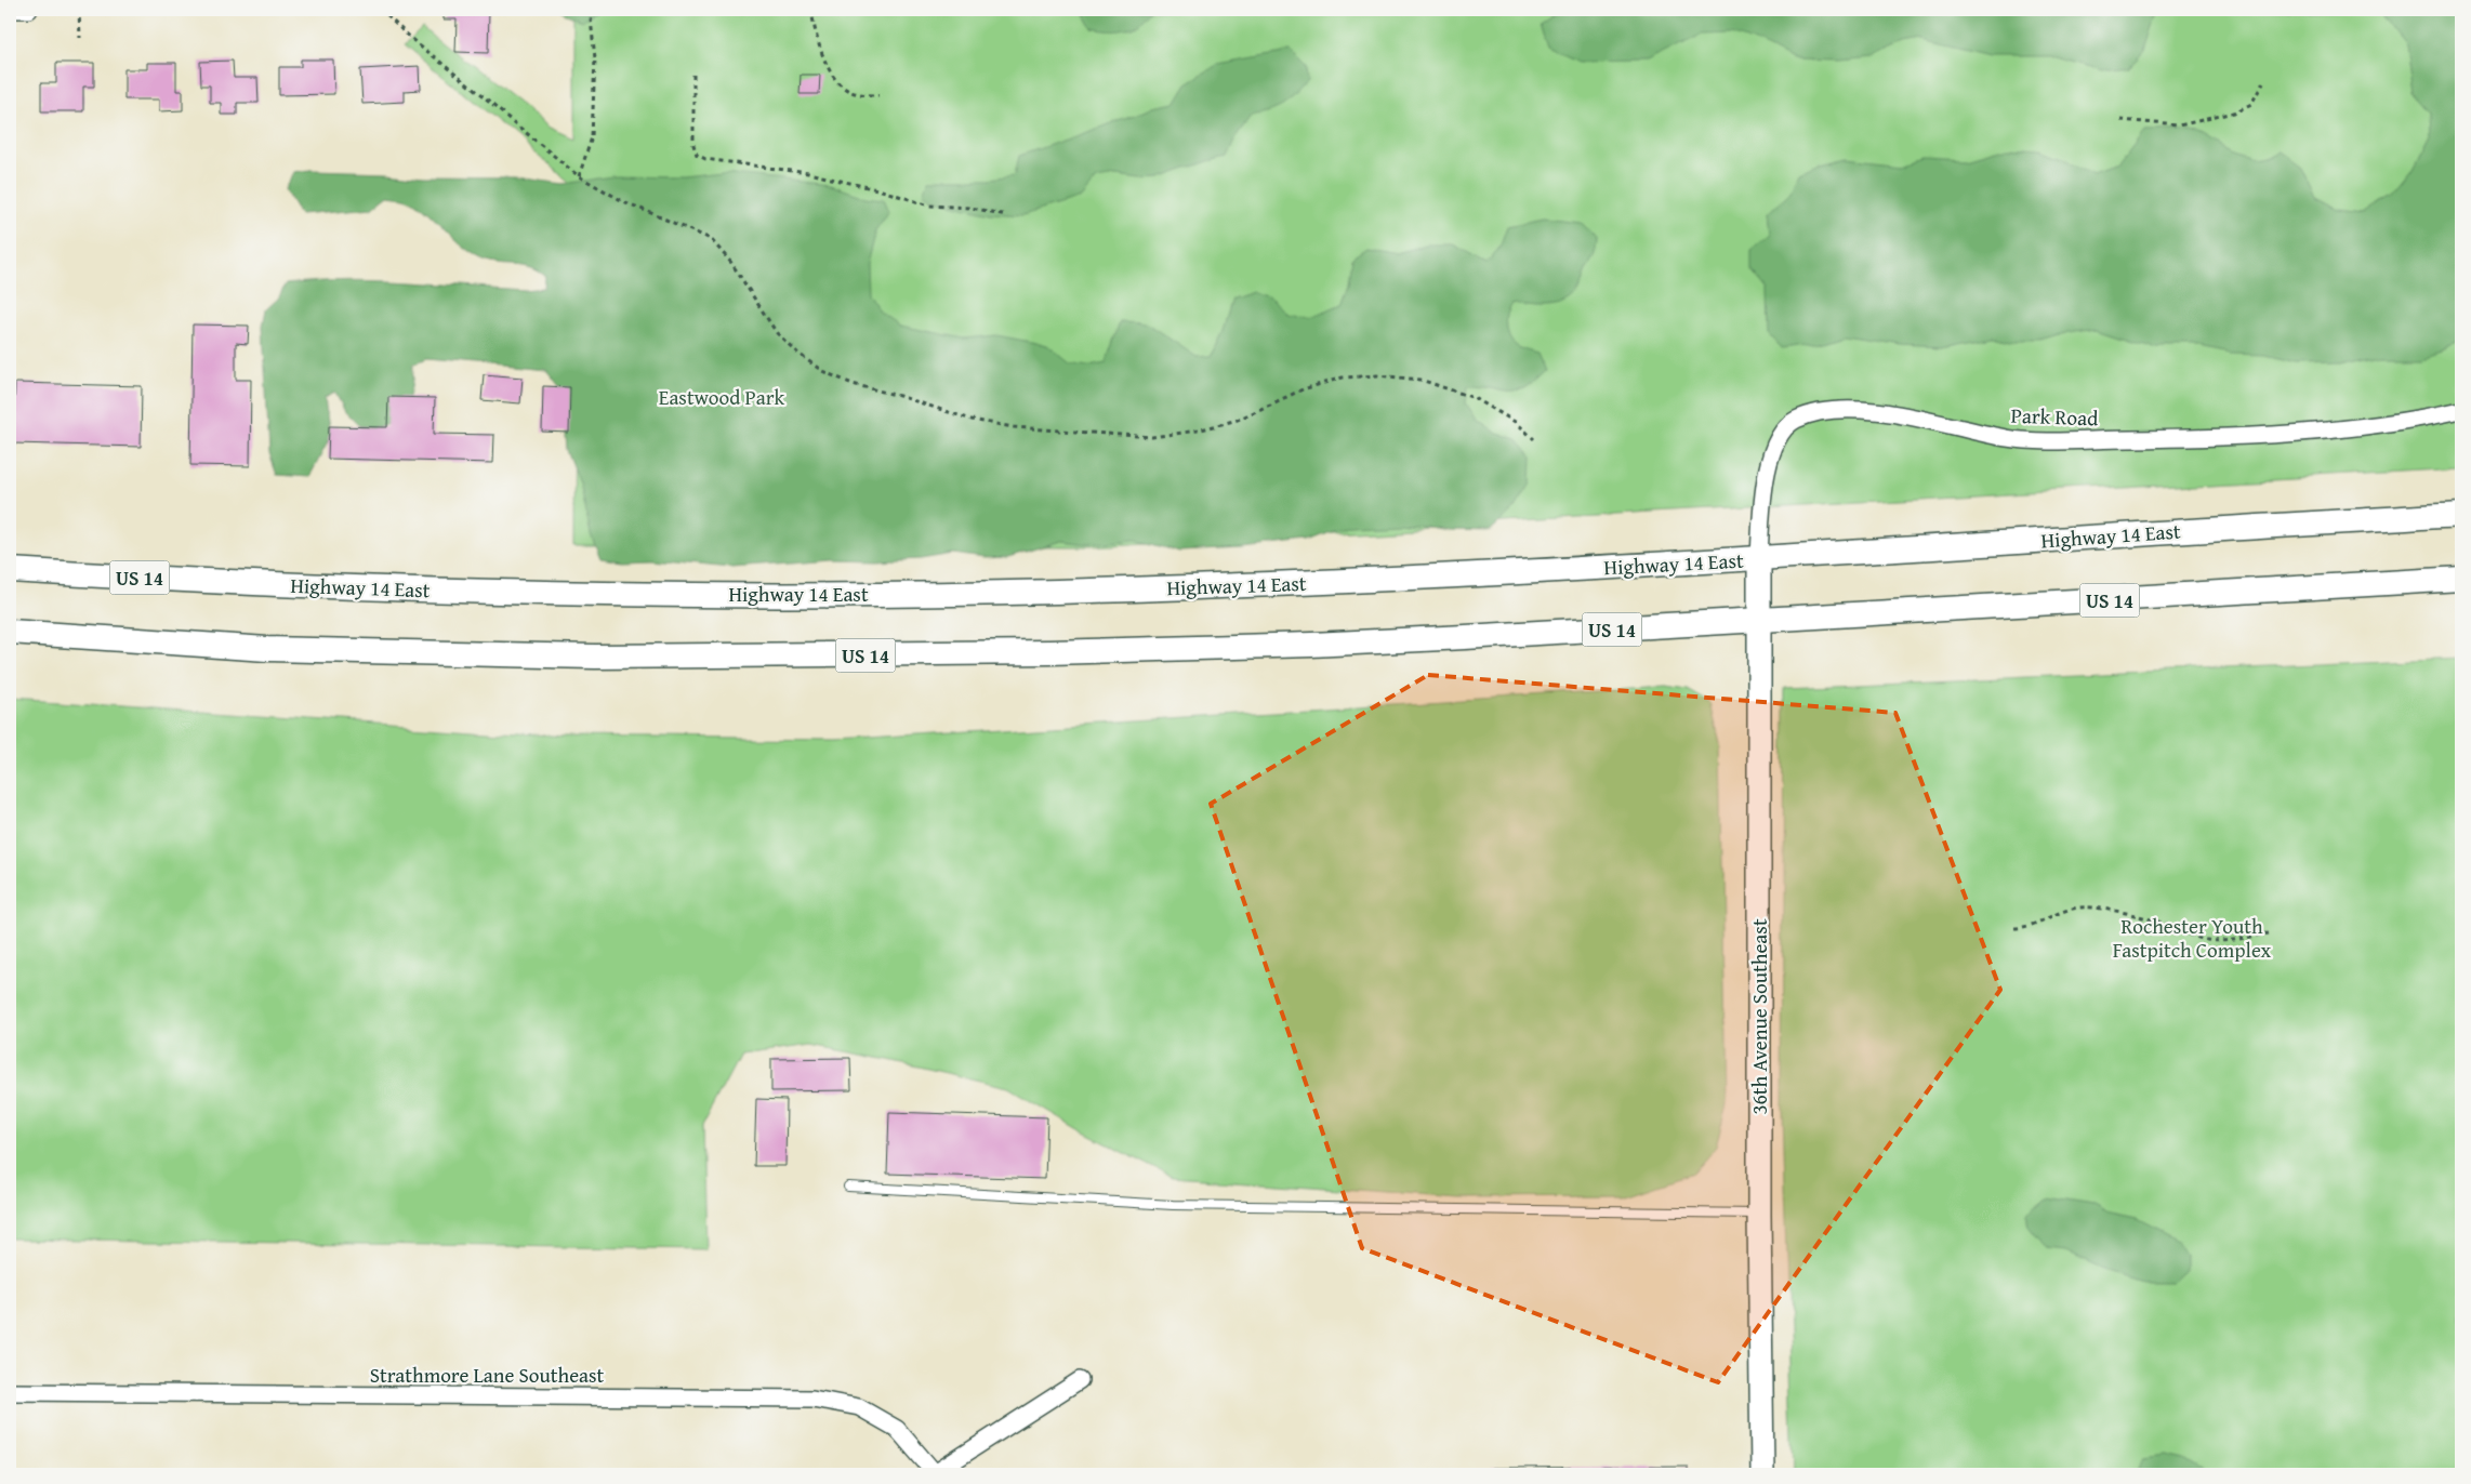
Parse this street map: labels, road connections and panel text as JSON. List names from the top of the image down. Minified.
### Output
{"streets":{"main road":["Highway 14 East","US 14"],"street":["Park Road","36th Avenue Southeast","Strathmore Lane Southeast"]},"crossings":[["Park Road","Highway 14 East"],["Park Road","36th Avenue Southeast"],["Highway 14 East","36th Avenue Southeast"],["US 14","36th Avenue Southeast"]],"parks":["Eastwood Park","Rochester Youth Fastpitch Complex"]}
